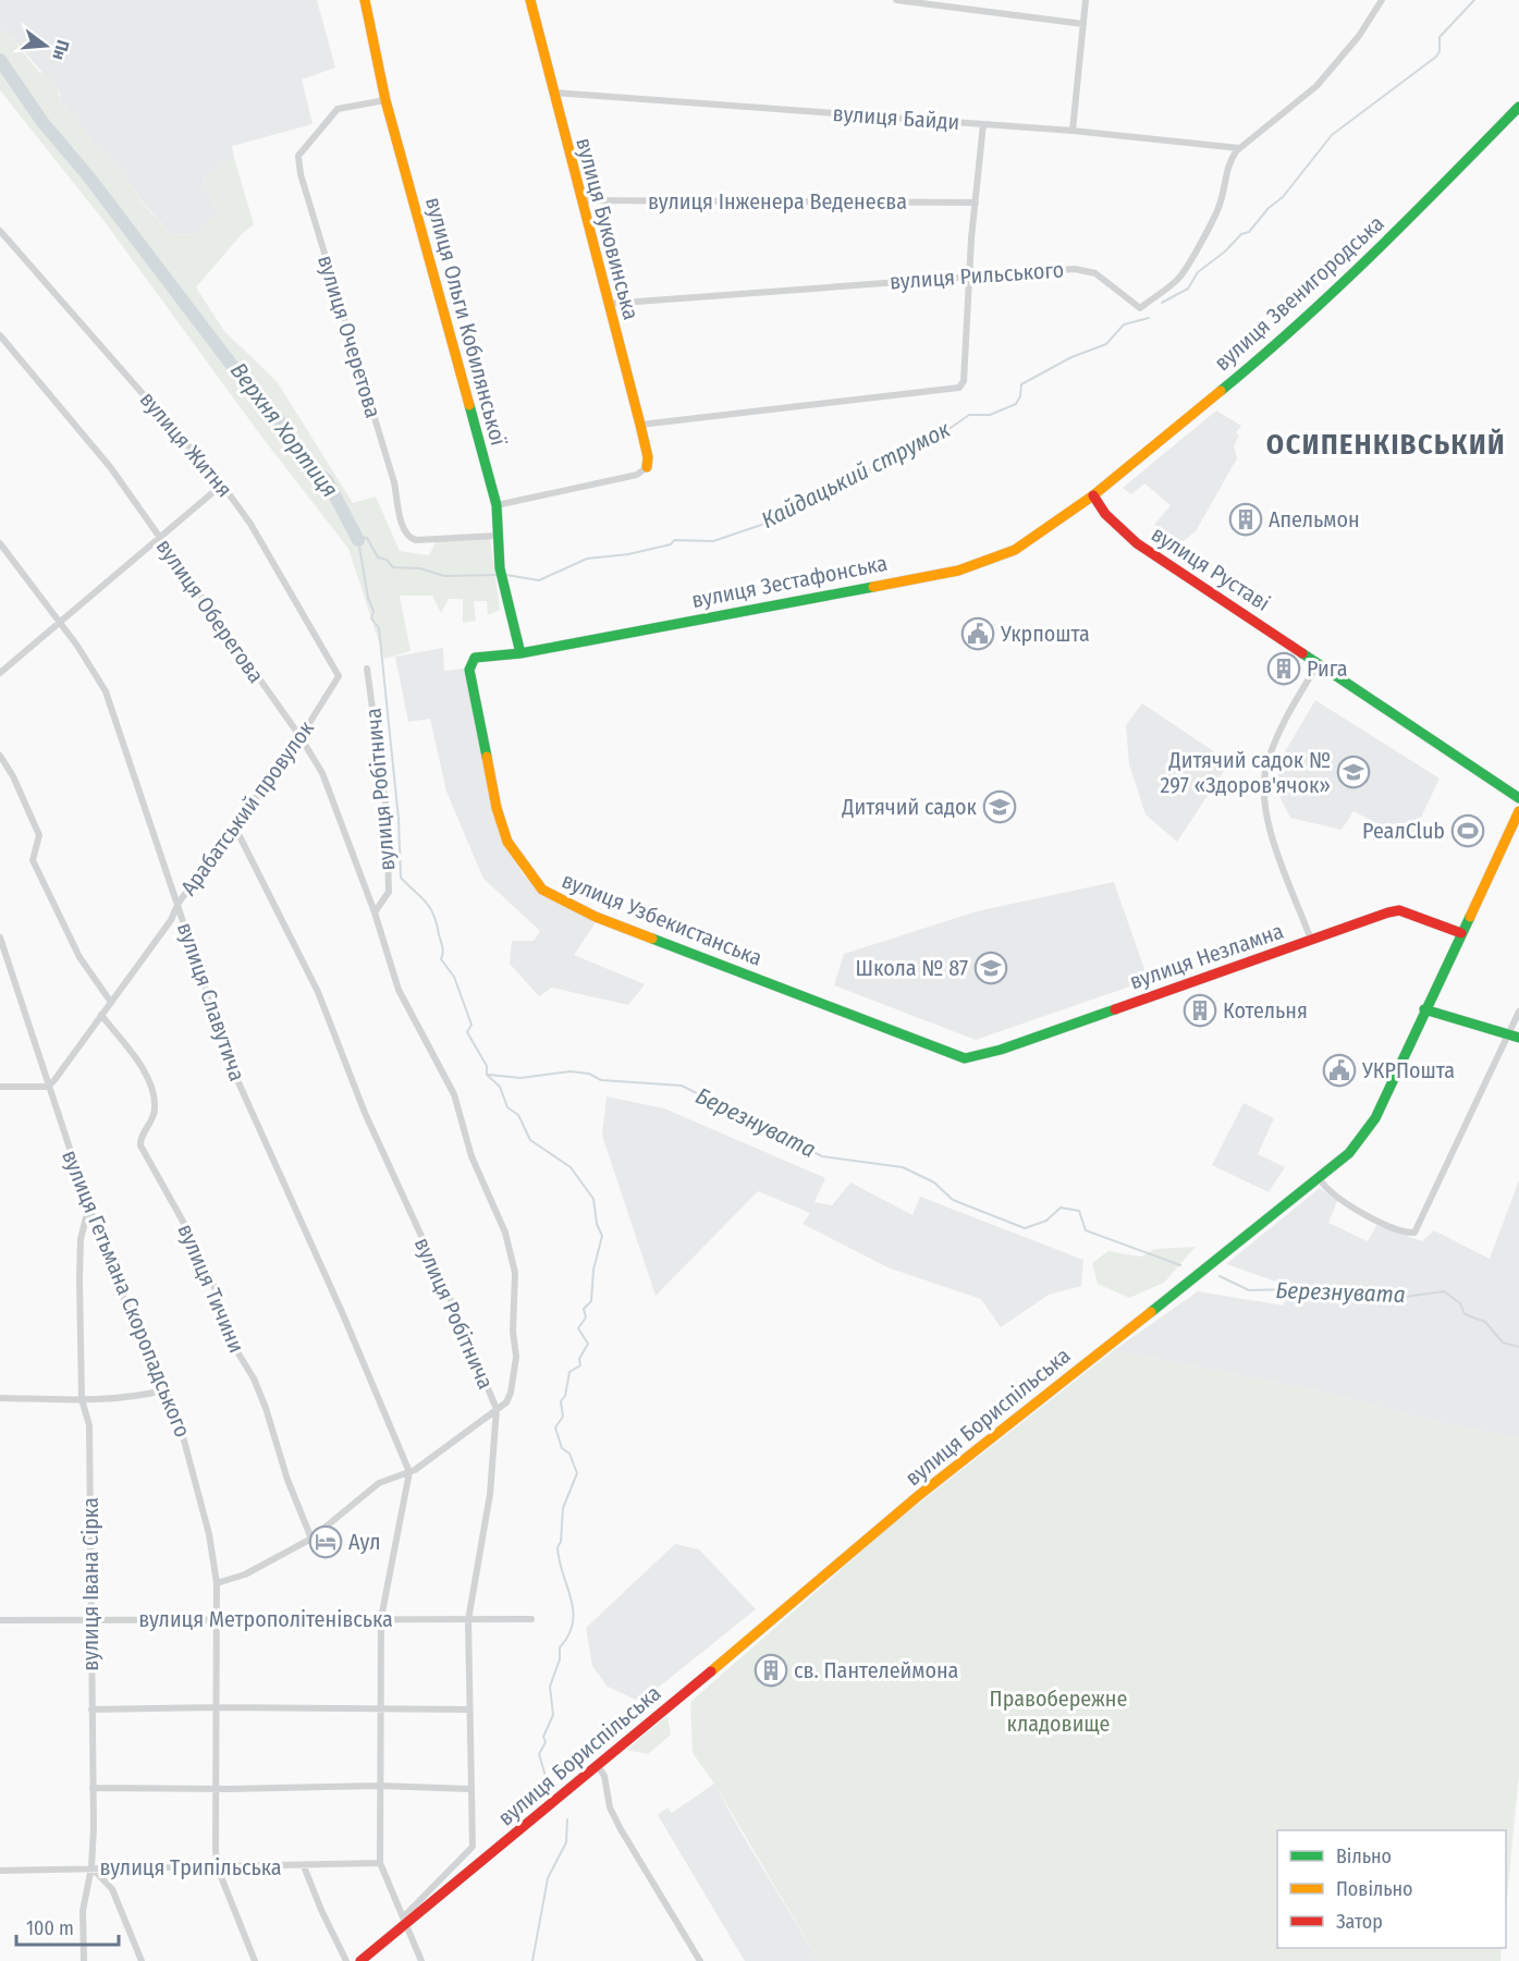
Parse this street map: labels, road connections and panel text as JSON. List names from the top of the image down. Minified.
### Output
{"streets":{"street":["вулиця Байди","вулиця Інженера Веденеєва","вулиця Буковинська","вулиця Рильського","вулиця Звенигородська","вулиця Ольги Кобилянської","вулиця Очеретова","вулиця Житня","вулиця Руставі","вулиця Зестафонська","вулиця Оберегова","вулиця Робітнича","Арабатський провулок","вулиця Узбекистанська","вулиця Незламна","вулиця Славутича","вулиця Тичини","вулиця Гетьмана Скоропадського","вулиця Бориспільська","вулиця Івана Сірка","вулиця Метрополітенівська","вулиця Трипільська"]},"crossings":[["вулиця Байди","вулиця Буковинська"],["вулиця Байди","вулиця Рильського"],["вулиця Інженера Веденеєва","вулиця Буковинська"],["вулиця Буковинська","вулиця Рильського"],["вулиця Звенигородська","вулиця Руставі"],["вулиця Звенигородська","вулиця Зестафонська"],["вулиця Ольги Кобилянської","вулиця Очеретова"],["вулиця Ольги Кобилянської","вулиця Зестафонська"],["вулиця Житня","Арабатський провулок"],["вулиця Руставі","вулиця Зестафонська"],["вулиця Зестафонська","вулиця Узбекистанська"],["вулиця Оберегова","вулиця Робітнича"],["вулиця Оберегова","Арабатський провулок"],["вулиця Робітнича","Арабатський провулок"],["Арабатський провулок","вулиця Славутича"],["Арабатський провулок","вулиця Тичини"],["Арабатський провулок","вулиця Гетьмана Скоропадського"],["вулиця Узбекистанська","вулиця Незламна"],["вулиця Незламна","вулиця Бориспільська"],["вулиця Гетьмана Скоропадського","вулиця Івана Сірка"],["вулиця Гетьмана Скоропадського","вулиця Метрополітенівська"],["вулиця Гетьмана Скоропадського","вулиця Трипільська"],["вулиця Івана Сірка","вулиця Метрополітенівська"],["вулиця Івана Сірка","вулиця Трипільська"]],"districts":["ОСИПЕНКІВСЬКИЙ"],"water":["Верхня Хортиця","Кайдацький струмок","Березнувата"],"parks":["Правобережне кладовище"],"places":{"building":["Апельмон","Рига","Котельня","св. Пантелеймона"],"public building":["Укрпошта","УКРПошта"],"school or university":["Дитячий садок № 297 «Здоров'ячок»","Дитячий садок","Школа № 87"],"sports":["РеалClub"],"hotel":["Аул"]},"legend":["Вільно","Повільно","Затор"],"scale_bar":"100 m","north":"right"}
